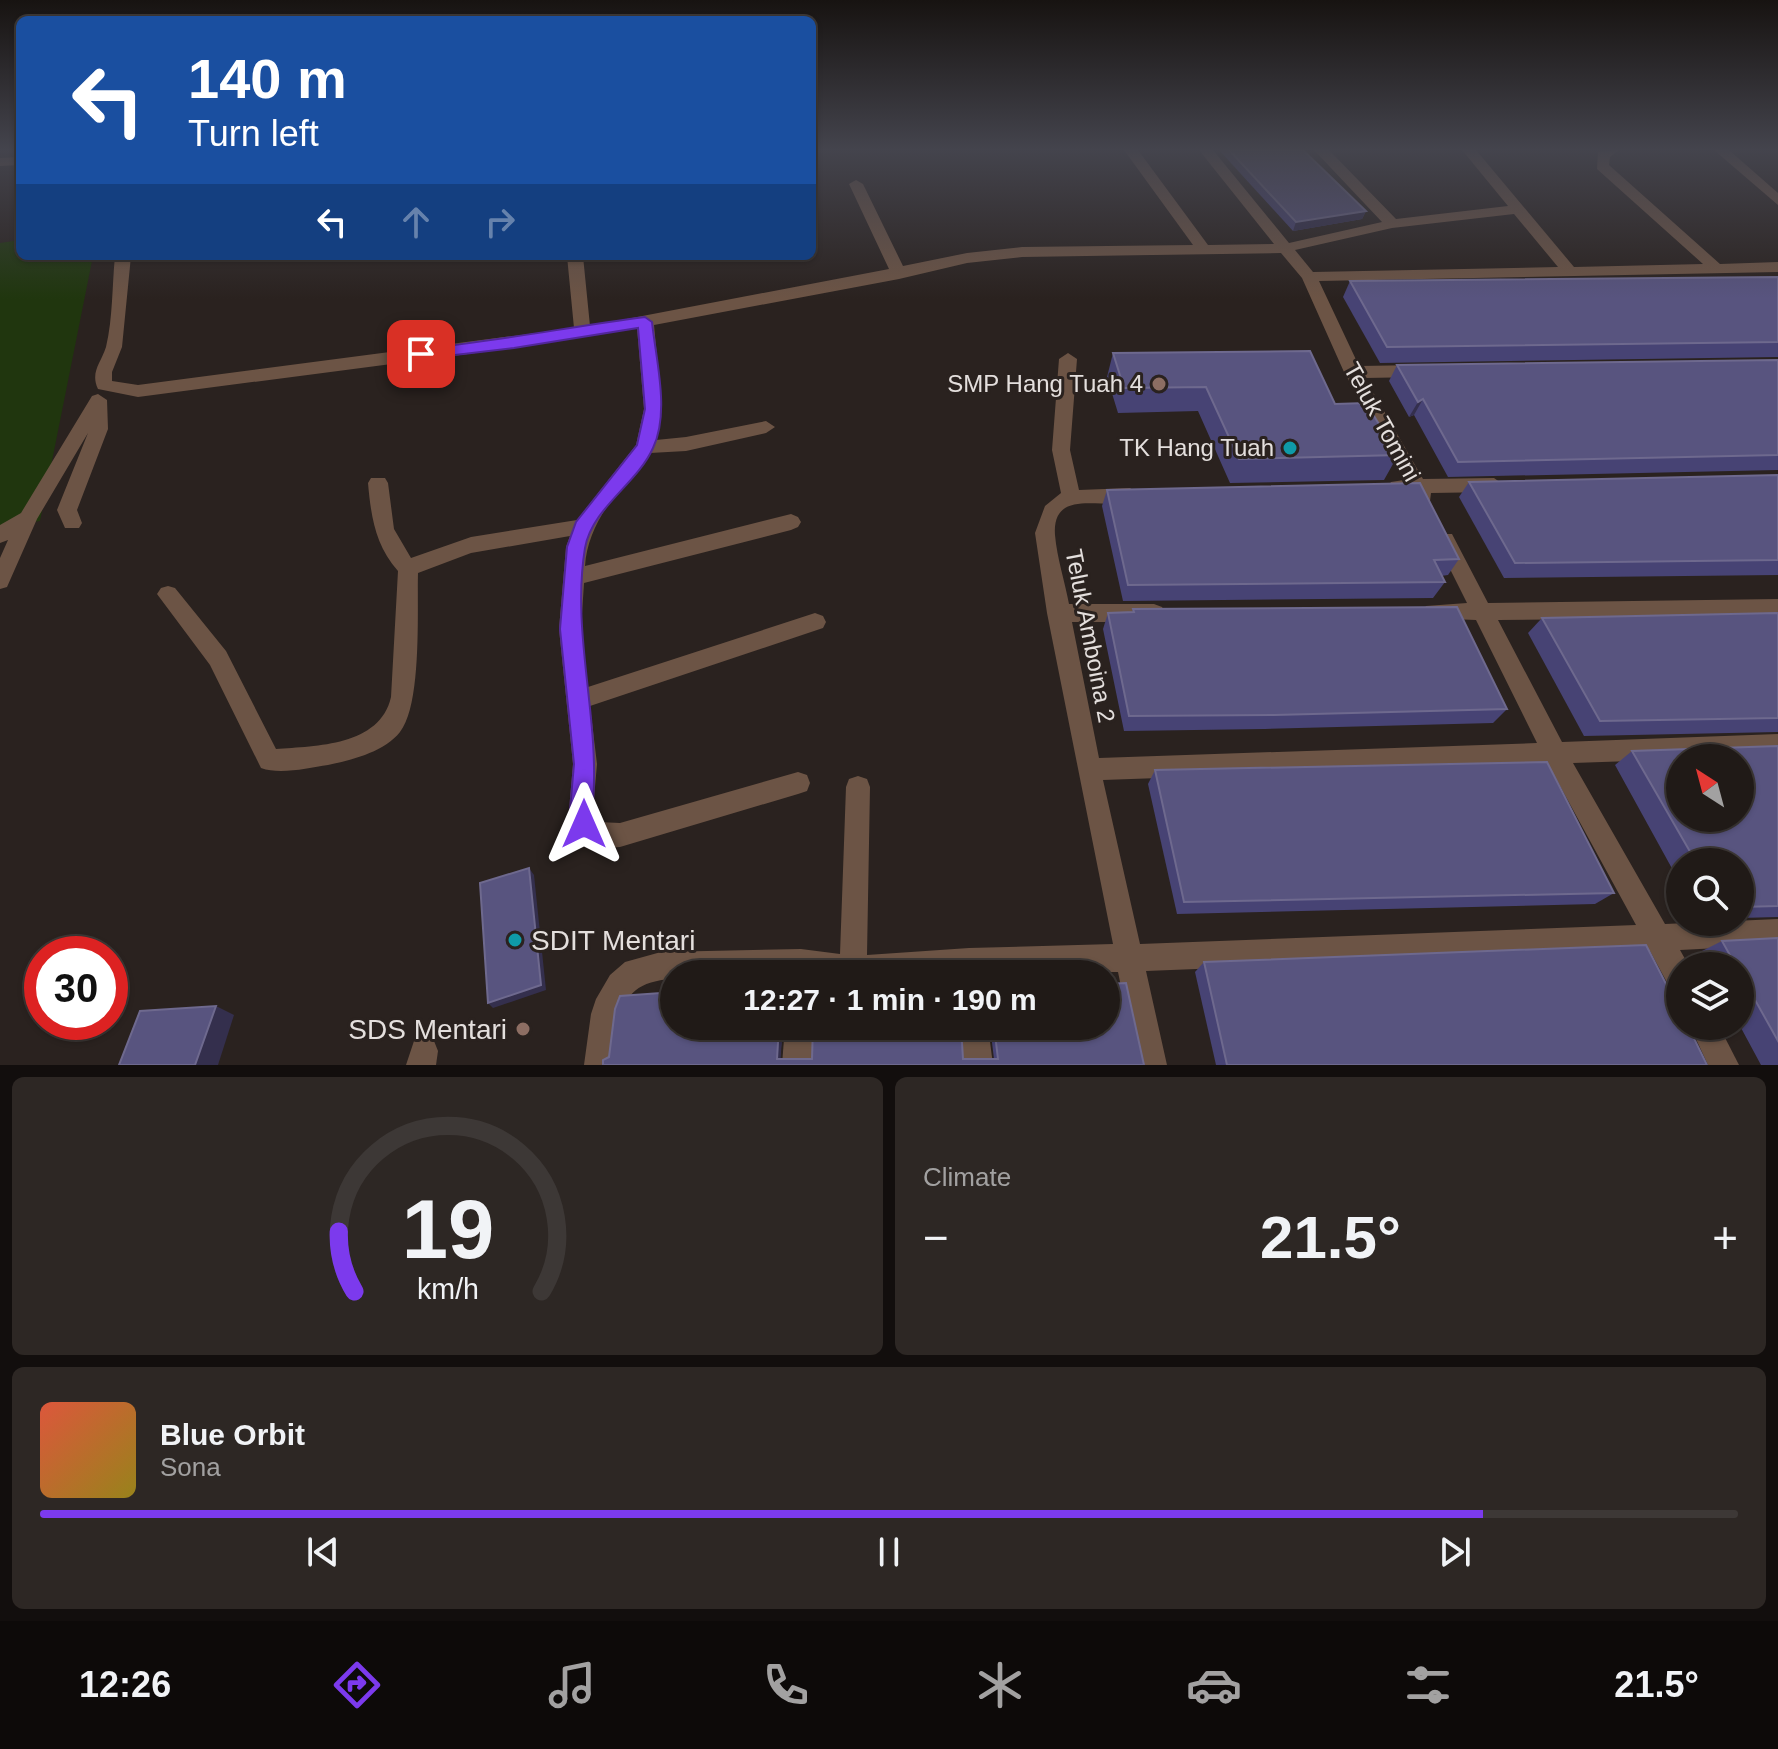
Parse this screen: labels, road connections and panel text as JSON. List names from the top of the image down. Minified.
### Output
{"streets":{"street":["Teluk Tomini","Teluk Amboina 2"]},"places":["SMP Hang Tuah 4","TK Hang Tuah","SDIT Mentari","SDS Mentari"],"north":"top left","page":{"turn":["140 m","Turn left"],"limit":"30","trip":"12:27 · 1 min · 190 m","tile":"Climate","heat":["−","21.5°","+"],"song":["Blue Orbit","Sona"],"tabs":["12:26","21.5°"],"gauge":["19","km/h"]}}
